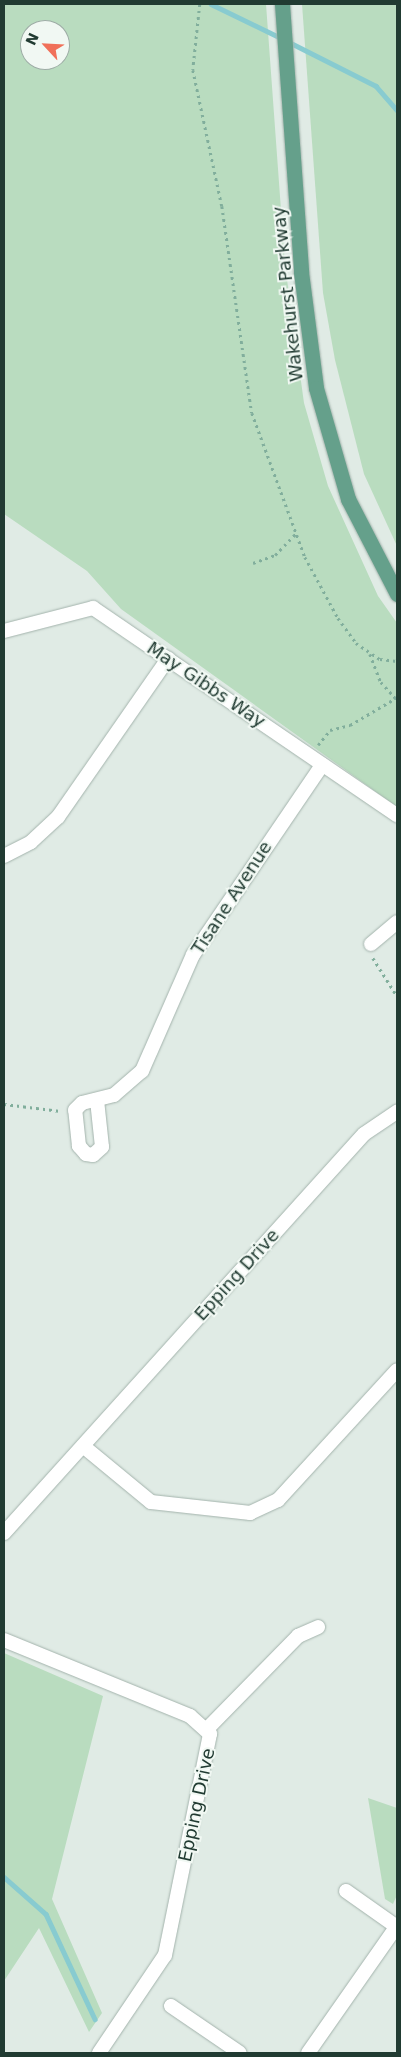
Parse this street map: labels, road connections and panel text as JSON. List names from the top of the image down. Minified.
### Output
{"streets":{"main road":["Wakehurst Parkway"],"street":["May Gibbs Way","Tisane Avenue","Epping Drive"]},"crossings":[["May Gibbs Way","Tisane Avenue"]],"north":"top left"}
